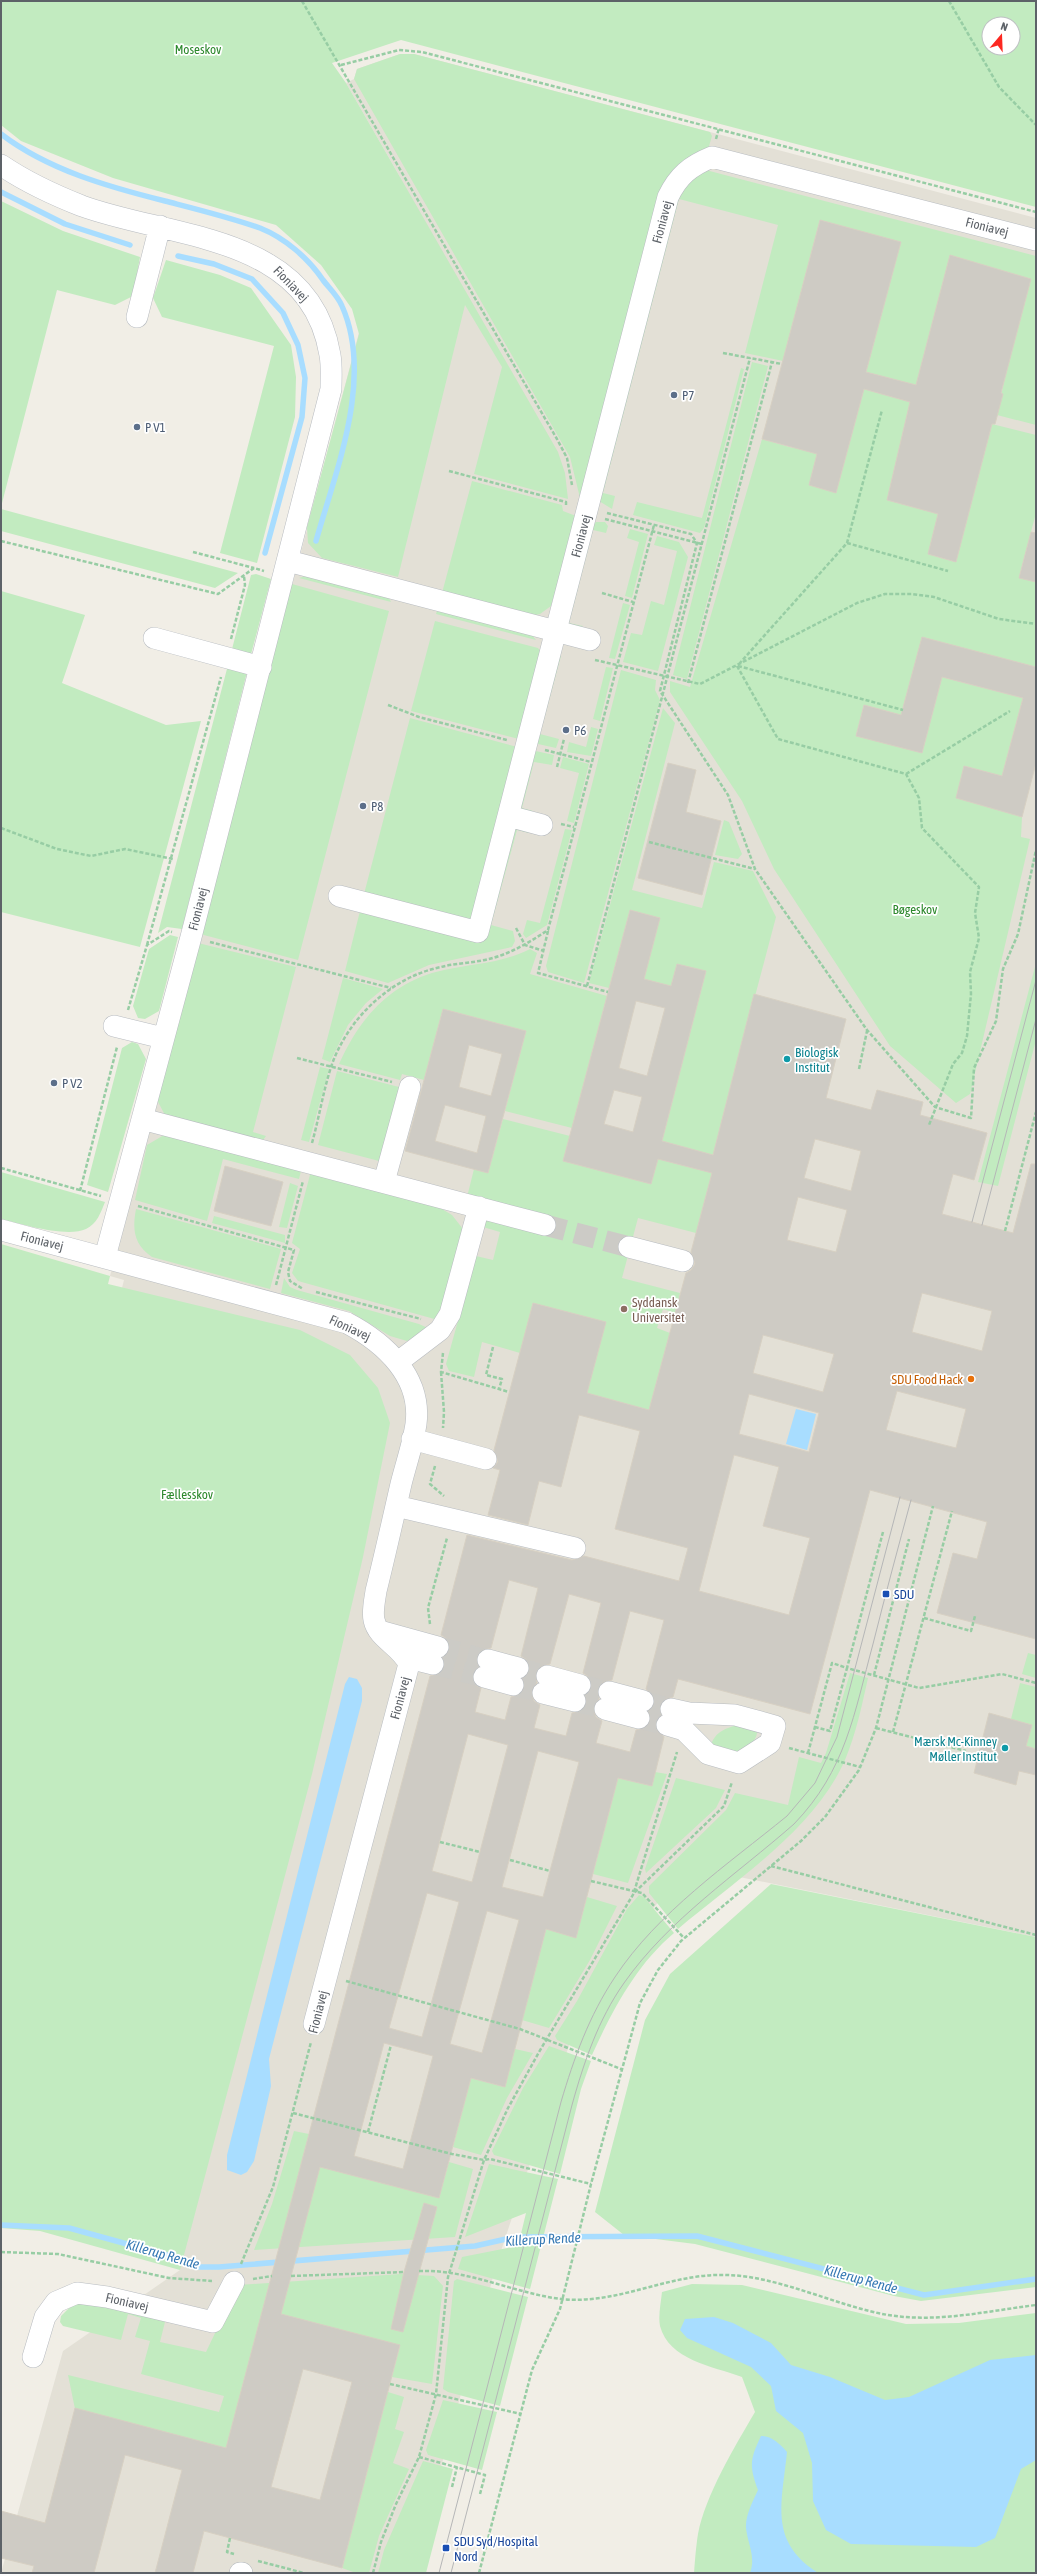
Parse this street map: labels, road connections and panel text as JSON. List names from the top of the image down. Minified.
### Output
{"streets":{"street":["Fioniavej"]},"water":["Killerup Rende"],"parks":["Moseskov","Bøgeskov","Fællesskov"],"places":{"other":["P7","P V1","P6","P8","Biologisk Institut","P V2","Syddansk Universitet","SDU Food Hack","Mærsk Mc-Kinney Møller Institut"],"transit":["SDU","SDU Syd/Hospital Nord"]},"north":"top"}
